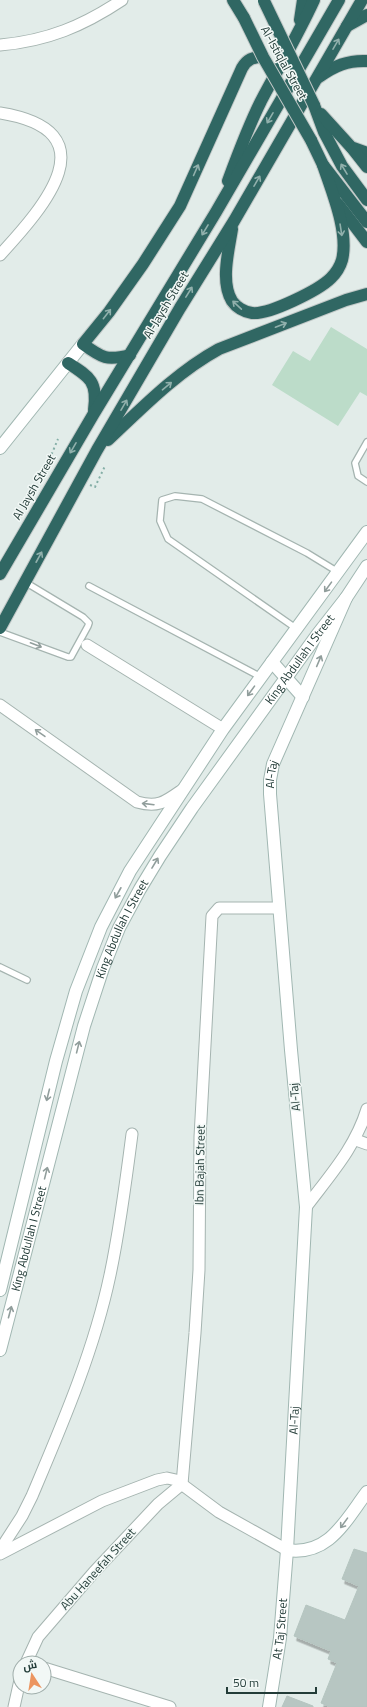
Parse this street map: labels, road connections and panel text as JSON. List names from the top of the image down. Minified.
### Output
{"streets":{"highway":["Al-Istiqlal Street","Al-Jaysh Street","Al Jaysh Street"],"main road":["King Abdullah I Street","Al-Taj","At Taj Street"],"street":["Ibn Bajah Street","Abu Haneefah Street"]},"crossings":[["Al-Jaysh Street","Al Jaysh Street"],["King Abdullah I Street","Al-Taj"],["Al-Taj","Ibn Bajah Street"],["Al-Taj","At Taj Street"],["Ibn Bajah Street","Abu Haneefah Street"]],"one_way":["Al Jaysh Street"],"scale_bar":"50 m","north":"top"}
